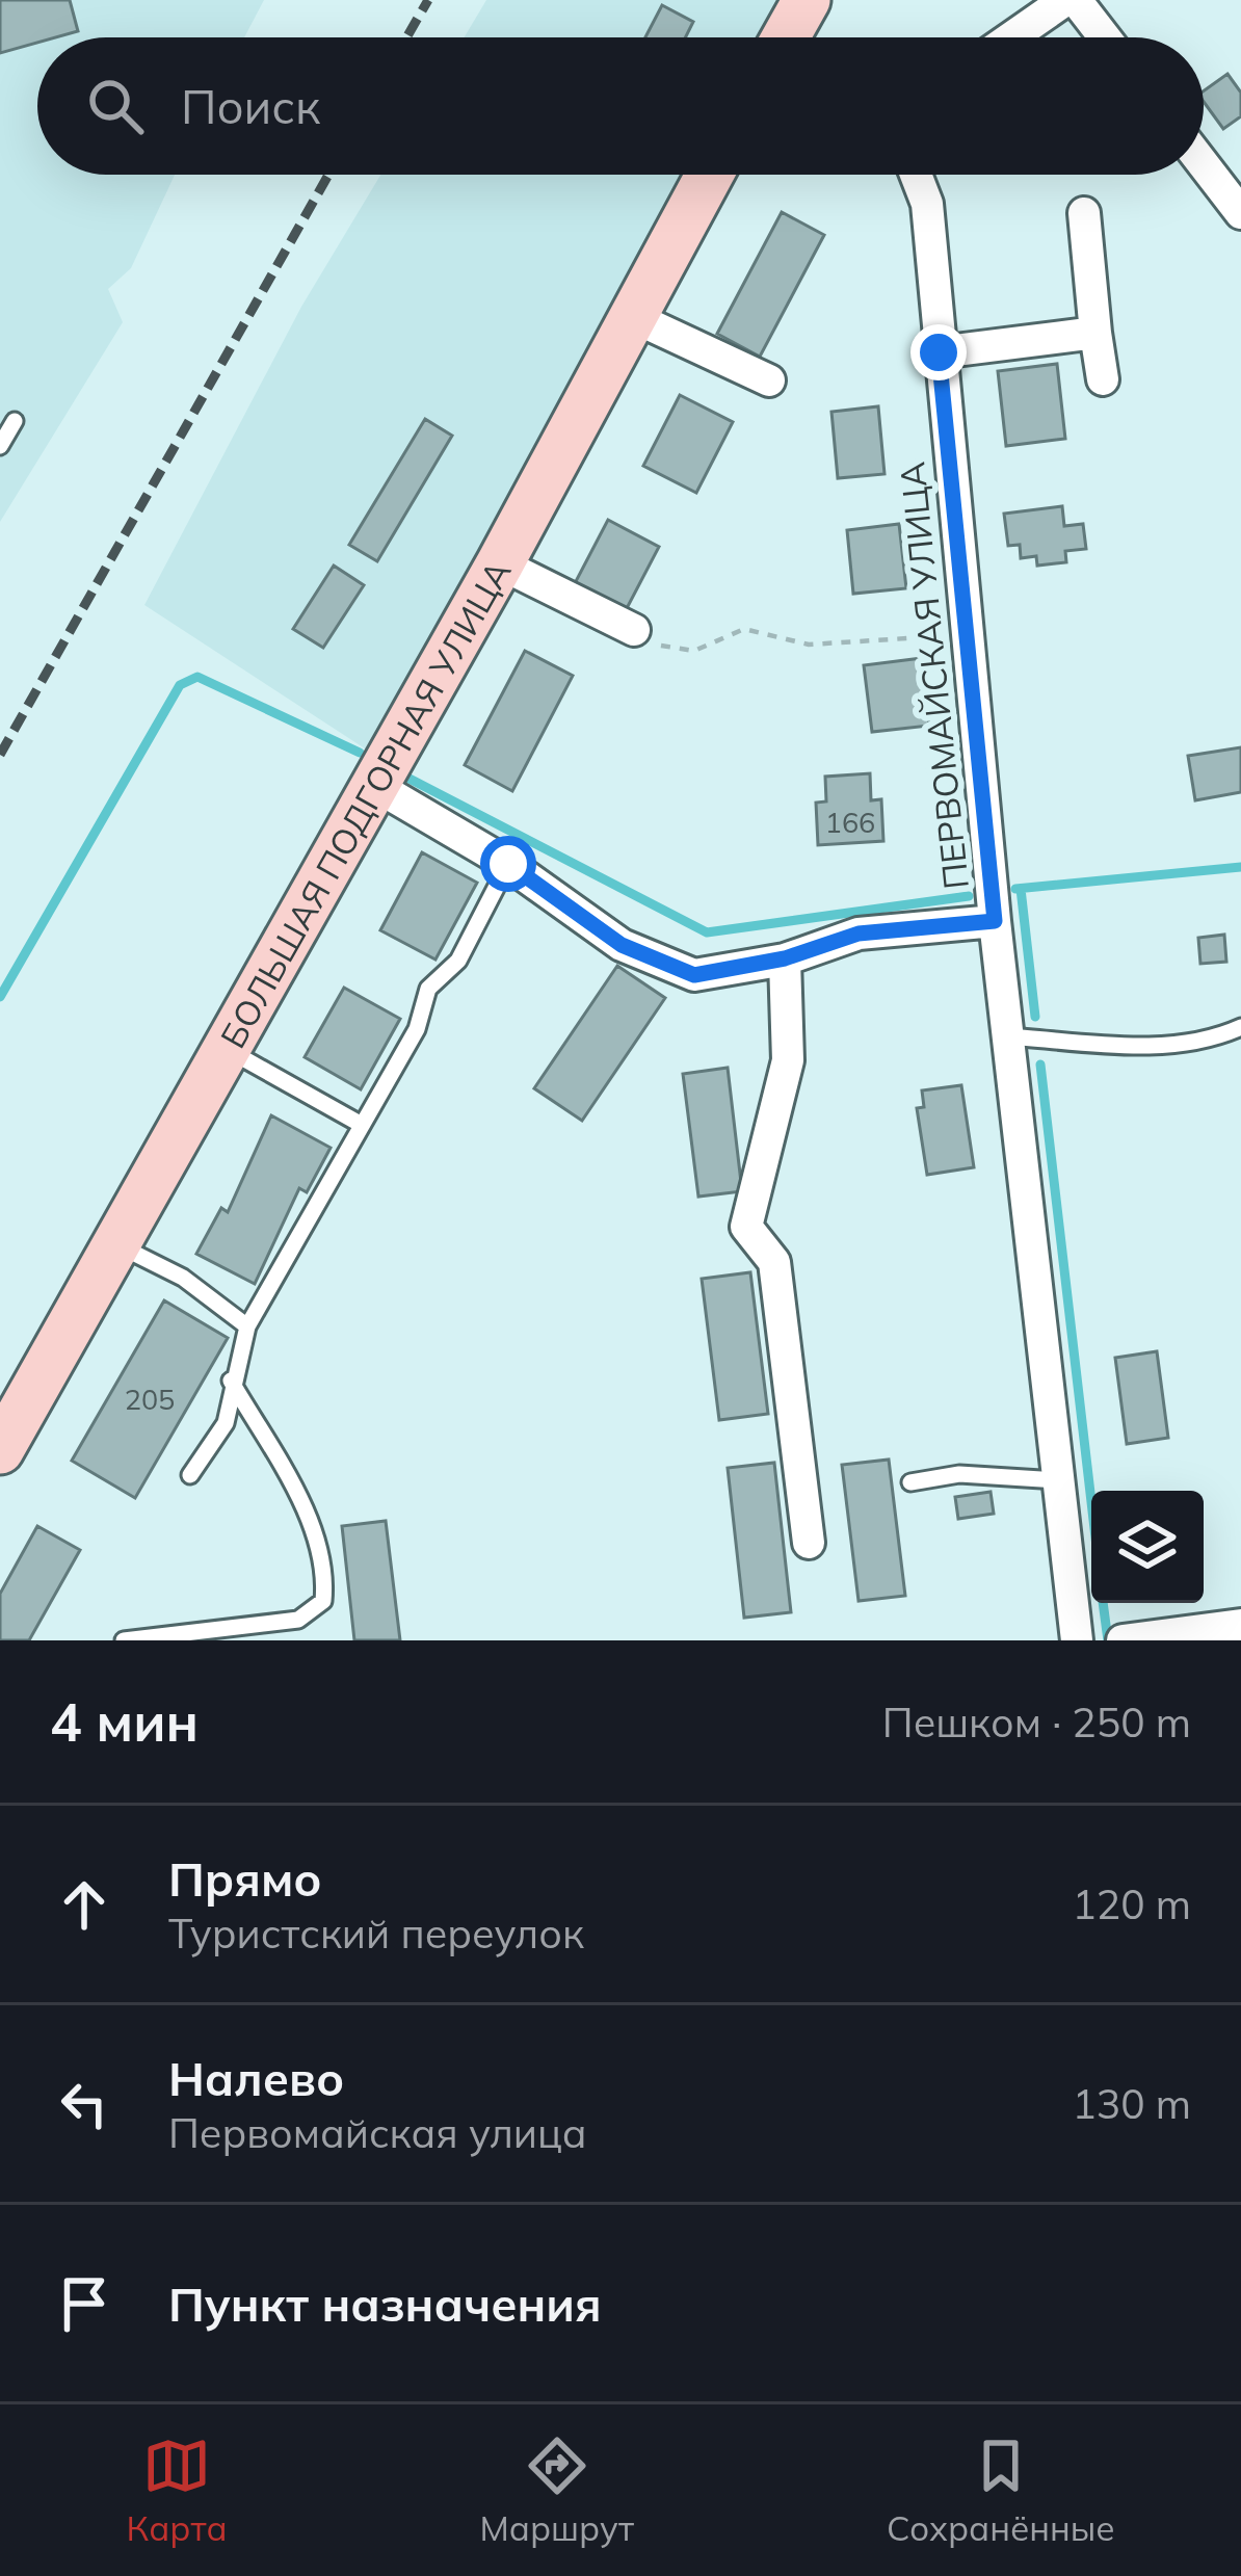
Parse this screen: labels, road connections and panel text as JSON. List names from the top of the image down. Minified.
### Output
{"streets":{"main road":["БОЛЬШАЯ ПОДГОРНАЯ УЛИЦА"],"street":["ПЕРВОМАЙСКАЯ УЛИЦА"]},"house_numbers":["166","205"],"page":{"search":"Поиск","heading":["4 мин","Пешком · 250 m"],"list":[["Прямо","Туристский переулок","120 m"],["Налево","Первомайская улица","130 m"],"Пункт назначения"],"nav":["Карта","Маршрут","Сохранённые"]}}
